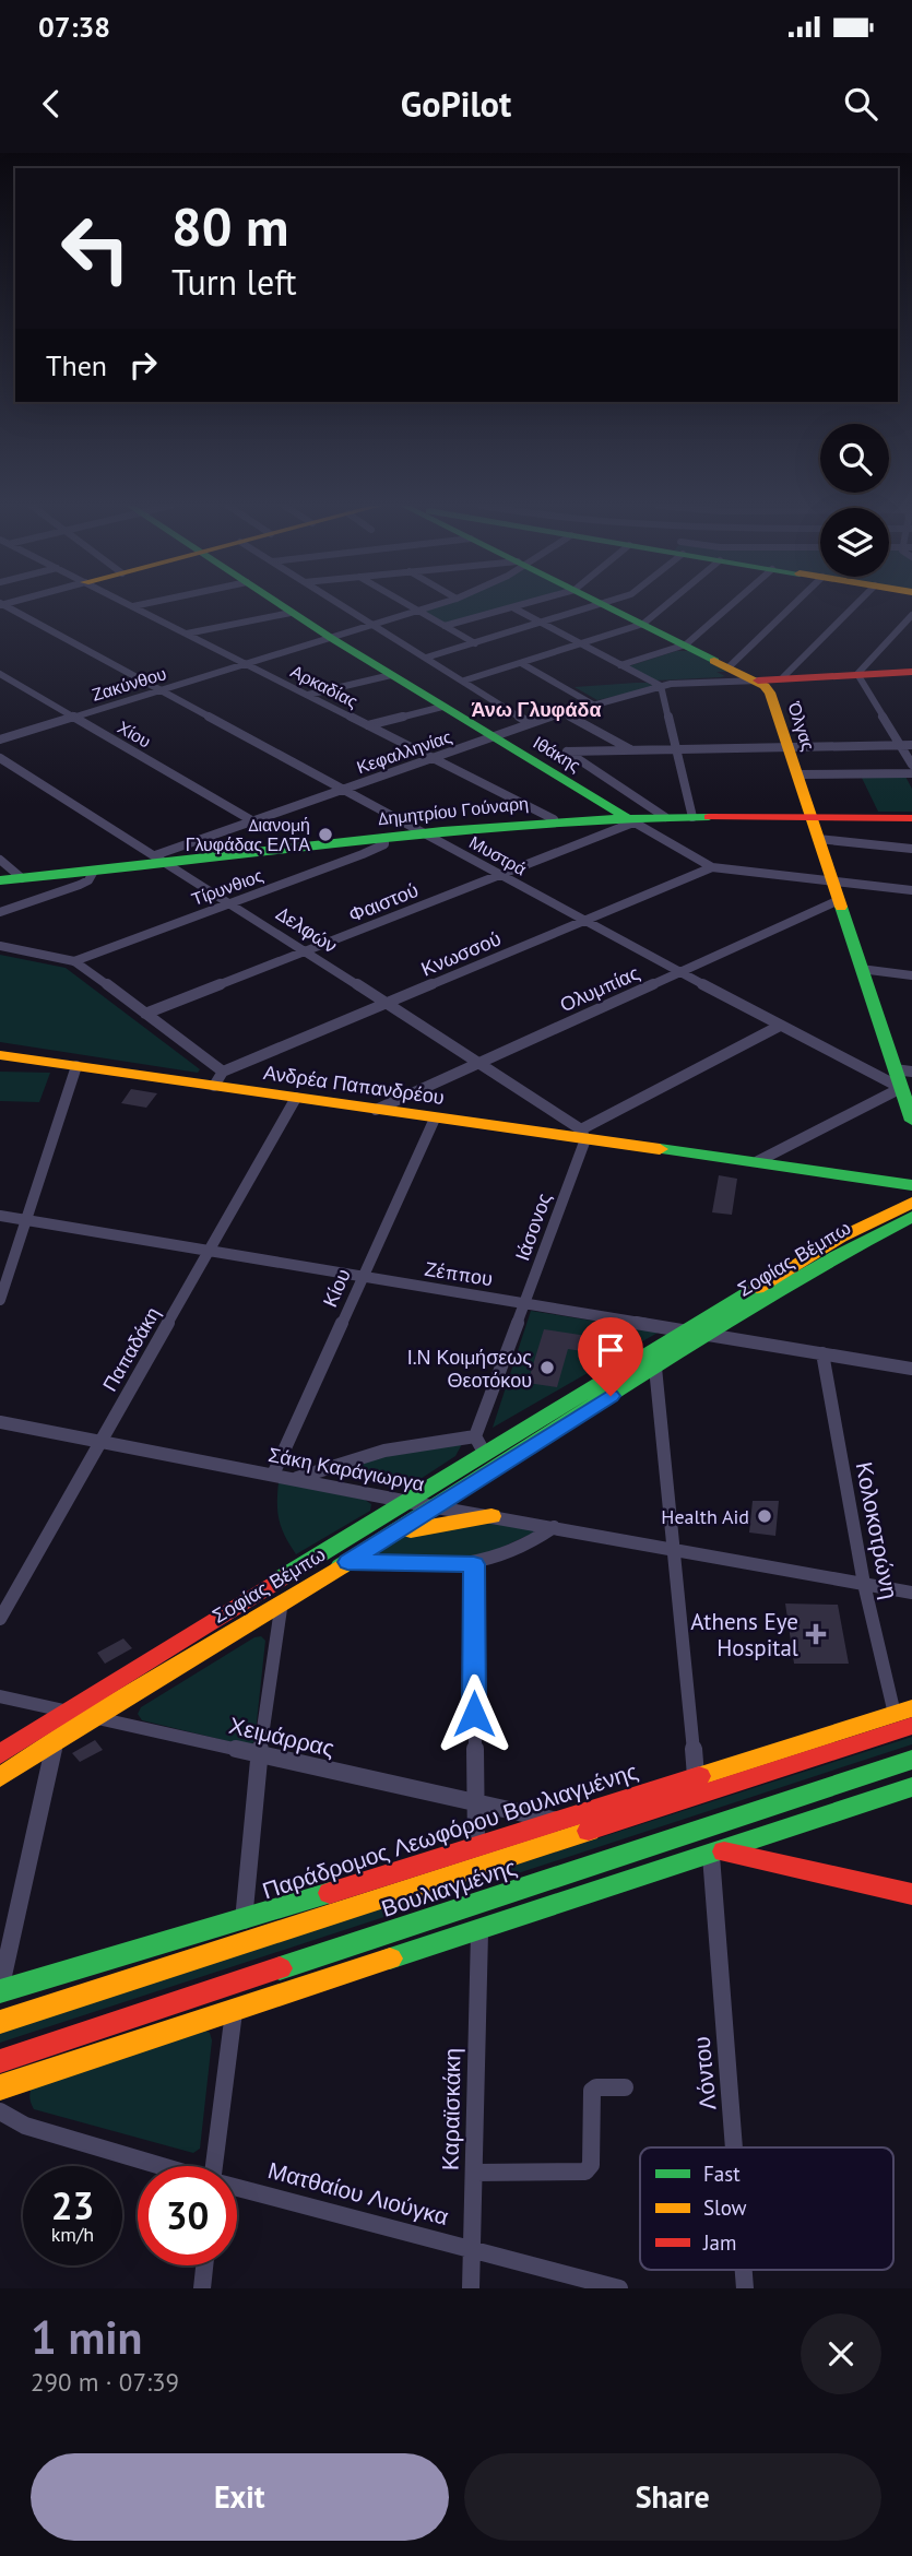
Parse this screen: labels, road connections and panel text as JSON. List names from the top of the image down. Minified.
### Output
{"streets":{"main road":["Όλγας","Ιθάκης","Δημητρίου Γούναρη","Ανδρέα Παπανδρέου","Σοφίας Βέμπω","Παράδρομος Λεωφόρου Βουλιαγμένης","Βουλιαγμένης"],"street":["Ζακύνθου","Αρκαδίας","Χίου","Κεφαλληνίας","Μυστρά","Τίρυνθιος","Φαιστού","Δελφών","Κνωσσού","Ολυμπίας","Ιάσονος","Ζέππου","Κίου","Παπαδάκη","Σάκη Καράγιωργα","Κολοκοτρώνη","Χειμάρρας","Λόντου","Καραϊσκάκη","Ματθαίου Λιούγκα"]},"crossings":[["Ζακύνθου","Αρκαδίας"],["Ζακύνθου","Χίου"],["Ζακύνθου","Ιθάκης"],["Ζακύνθου","Μυστρά"],["Αρκαδίας","Κεφαλληνίας"],["Αρκαδίας","Δημητρίου Γούναρη"],["Όλγας","Κεφαλληνίας"],["Όλγας","Ιθάκης"],["Όλγας","Δημητρίου Γούναρη"],["Όλγας","Μυστρά"],["Όλγας","Ολυμπίας"],["Χίου","Κεφαλληνίας"],["Κεφαλληνίας","Ιθάκης"],["Κεφαλληνίας","Δημητρίου Γούναρη"],["Κεφαλληνίας","Μυστρά"],["Κεφαλληνίας","Δελφών"],["Ιθάκης","Δημητρίου Γούναρη"],["Ιθάκης","Φαιστού"],["Ιθάκης","Κνωσσού"],["Δημητρίου Γούναρη","Μυστρά"],["Δημητρίου Γούναρη","Τίρυνθιος"],["Δημητρίου Γούναρη","Φαιστού"],["Δημητρίου Γούναρη","Δελφών"],["Μυστρά","Φαιστού"],["Μυστρά","Κνωσσού"],["Μυστρά","Ολυμπίας"],["Τίρυνθιος","Δελφών"],["Φαιστού","Δελφών"],["Δελφών","Κνωσσού"],["Δελφών","Ολυμπίας"],["Δελφών","Ανδρέα Παπανδρέου"],["Δελφών","Ιάσονος"],["Κνωσσού","Ανδρέα Παπανδρέου"],["Ολυμπίας","Ανδρέα Παπανδρέου"],["Ανδρέα Παπανδρέου","Ιάσονος"],["Ανδρέα Παπανδρέου","Κίου"],["Ανδρέα Παπανδρέου","Παπαδάκη"],["Ιάσονος","Ζέππου"],["Σοφίας Βέμπω","Ζέππου"],["Σοφίας Βέμπω","Σάκη Καράγιωργα"],["Σοφίας Βέμπω","Χειμάρρας"],["Ζέππου","Κίου"],["Ζέππου","Παπαδάκη"],["Ζέππου","Κολοκοτρώνη"],["Κίου","Σάκη Καράγιωργα"],["Παπαδάκη","Σάκη Καράγιωργα"],["Σάκη Καράγιωργα","Κολοκοτρώνη"],["Κολοκοτρώνη","Παράδρομος Λεωφόρου Βουλιαγμένης"],["Χειμάρρας","Παράδρομος Λεωφόρου Βουλιαγμένης"],["Καραϊσκάκη","Ματθαίου Λιούγκα"]],"districts":["Άνω Γλυφάδα"],"places":{"other":["Διανομή Γλυφάδας ΕΛΤΑ","Ι.Ν Κοιμήσεως Θεοτόκου","Health Aid"],"health":["Athens Eye Hospital"]},"legend":["Fast","Slow","Jam"],"page":{"status":"07:38","header":"GoPilot","turn":["80 m","Turn left"],"then":"Then","speed":"23 km/h","limit":"30","heading":["1 min","290 m · 07:39"],"buttons":["Exit","Share"]}}
